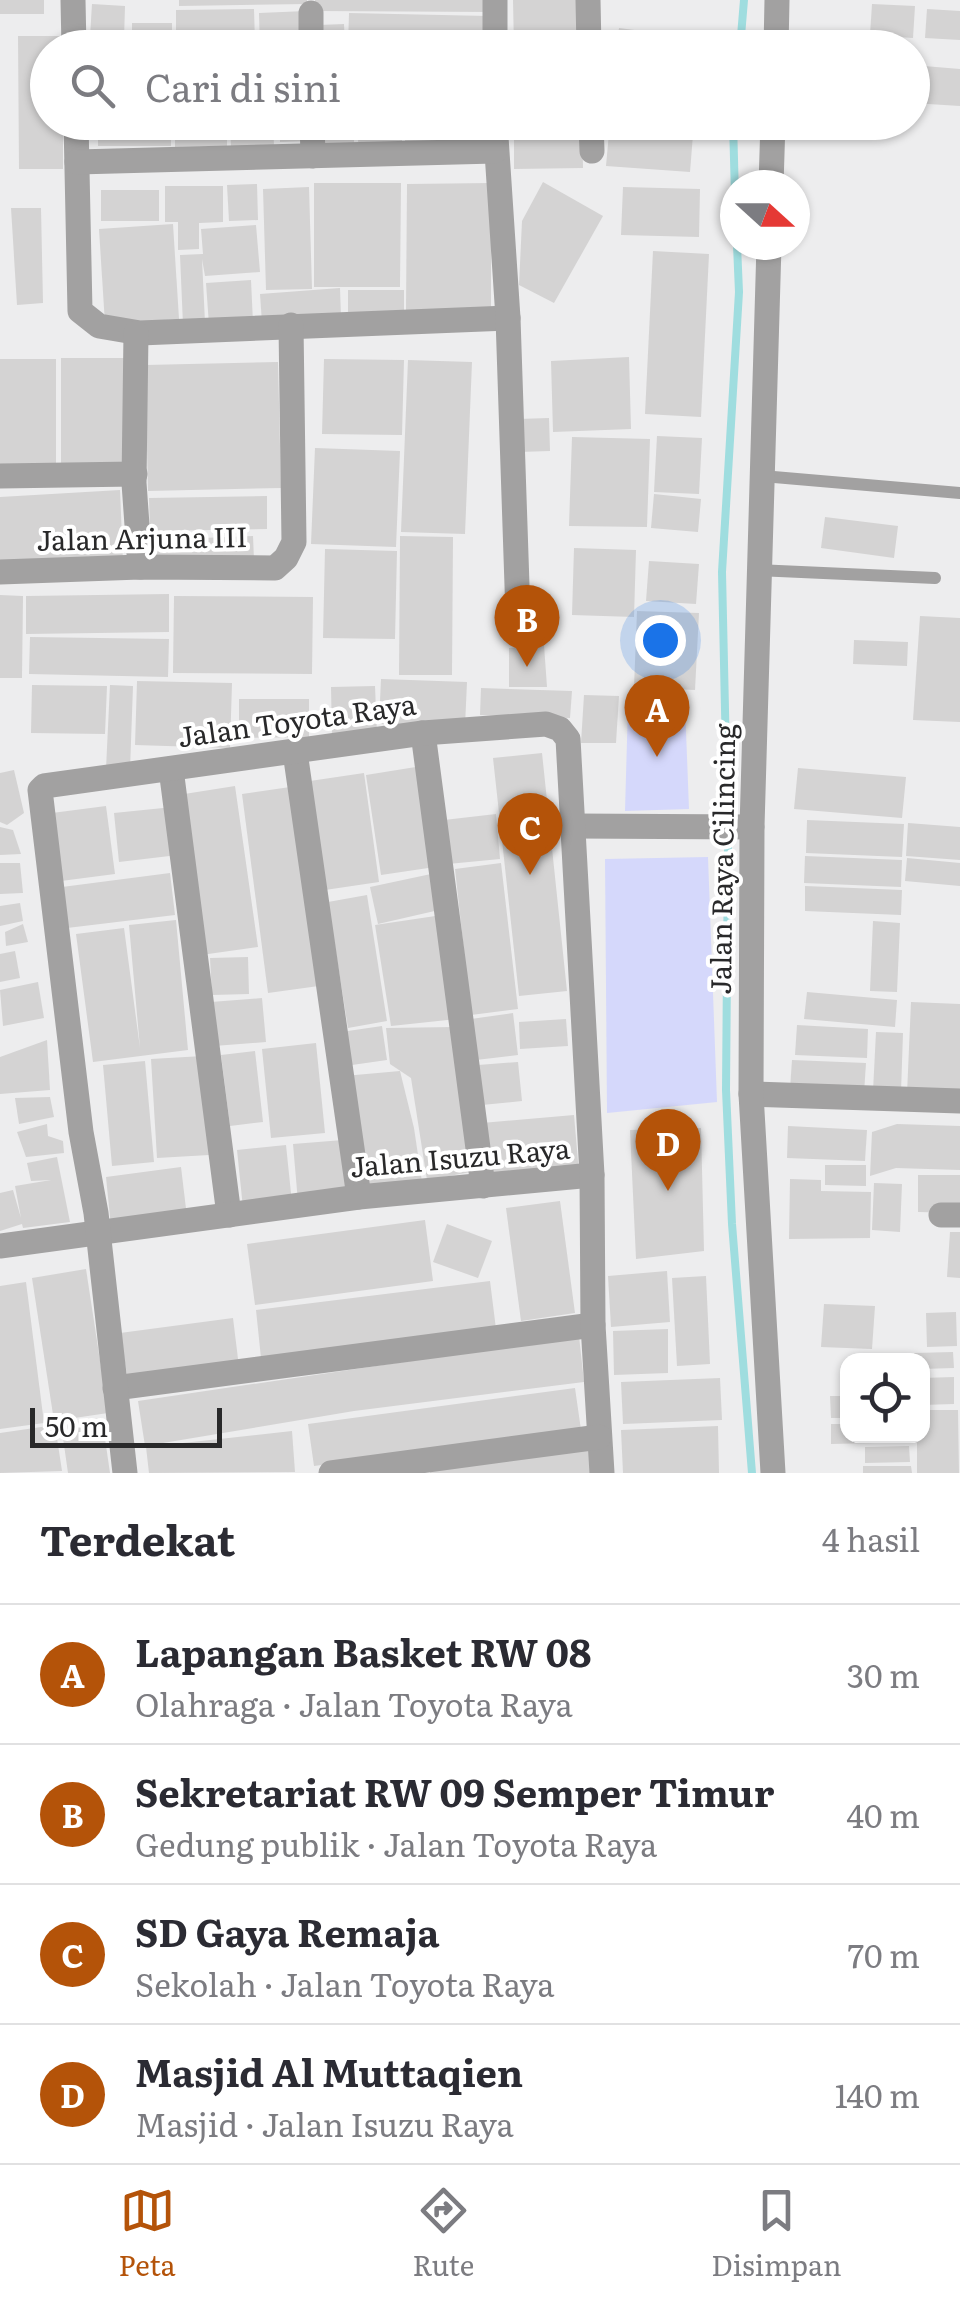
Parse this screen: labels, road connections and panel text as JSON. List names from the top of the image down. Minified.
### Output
{"streets":{"street":["Jalan Arjuna III","Jalan Toyota Raya","Jalan Raya Cilincing","Jalan Isuzu Raya"]},"crossings":[["Jalan Toyota Raya","Jalan Isuzu Raya"]],"scale_bar":"50 m","north":"right","page":{"search":"Cari di sini","pins":["B","A","C","D"],"scale":"50 m","heading":["Terdekat","4 hasil"],"list":[{"mark":"A","name":"Lapangan Basket RW 08","note":"Olahraga · Jalan Toyota Raya","value":"30 m"},{"mark":"B","name":"Sekretariat RW 09 Semper Timur","note":"Gedung publik · Jalan Toyota Raya","value":"40 m"},{"mark":"C","name":"SD Gaya Remaja","note":"Sekolah · Jalan Toyota Raya","value":"70 m"},{"mark":"D","name":"Masjid Al Muttaqien","note":"Masjid · Jalan Isuzu Raya","value":"140 m"}],"nav":["Peta","Rute","Disimpan"]}}
